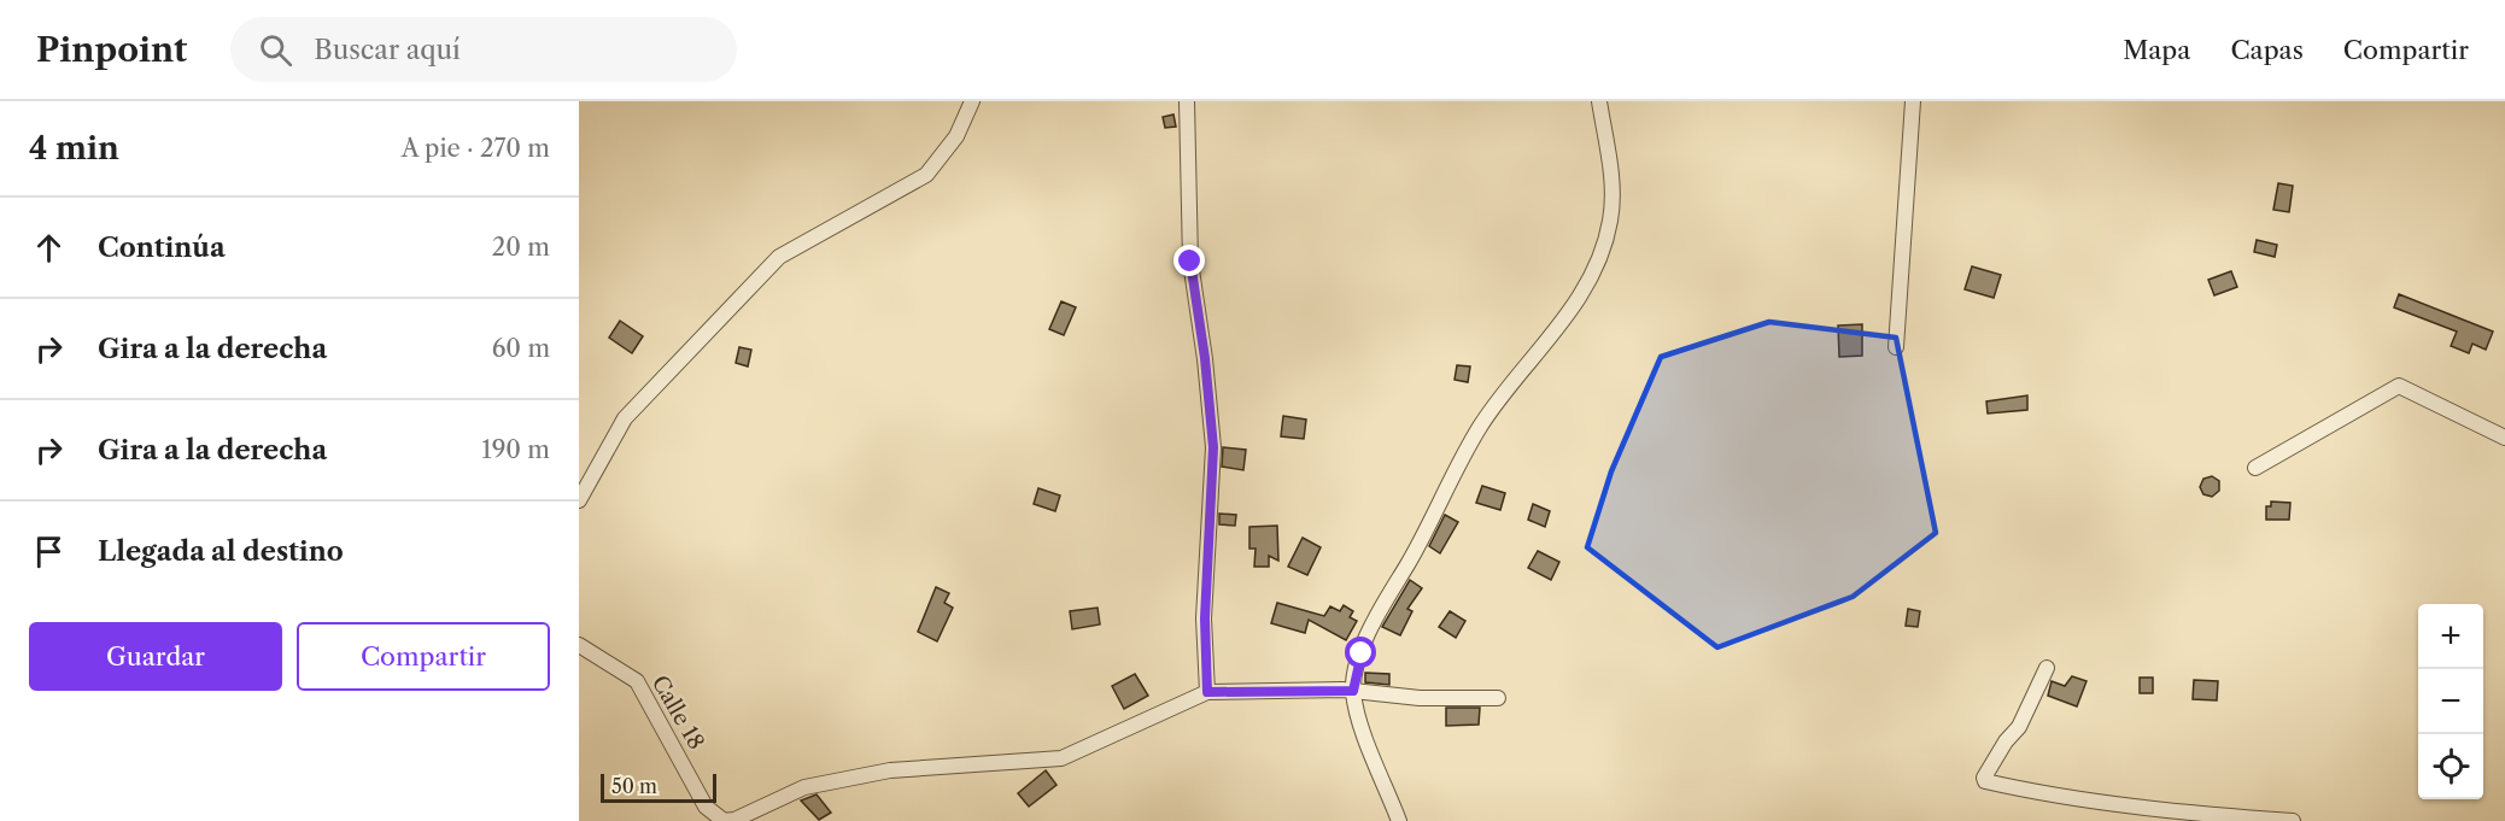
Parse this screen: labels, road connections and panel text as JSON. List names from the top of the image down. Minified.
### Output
{"streets":{"street":["Calle 18"]},"scale_bar":"50 m","page":{"header":"Pinpoint","search":"Buscar aquí","nav":["Mapa","Capas","Compartir"],"heading":["4 min","A pie · 270 m"],"list":[["Continúa","20 m"],["Gira a la derecha","60 m"],["Gira a la derecha","190 m"],"Llegada al destino"],"buttons":["Guardar","Compartir"],"map_buttons":["+","−"],"scale":"50 m"}}
